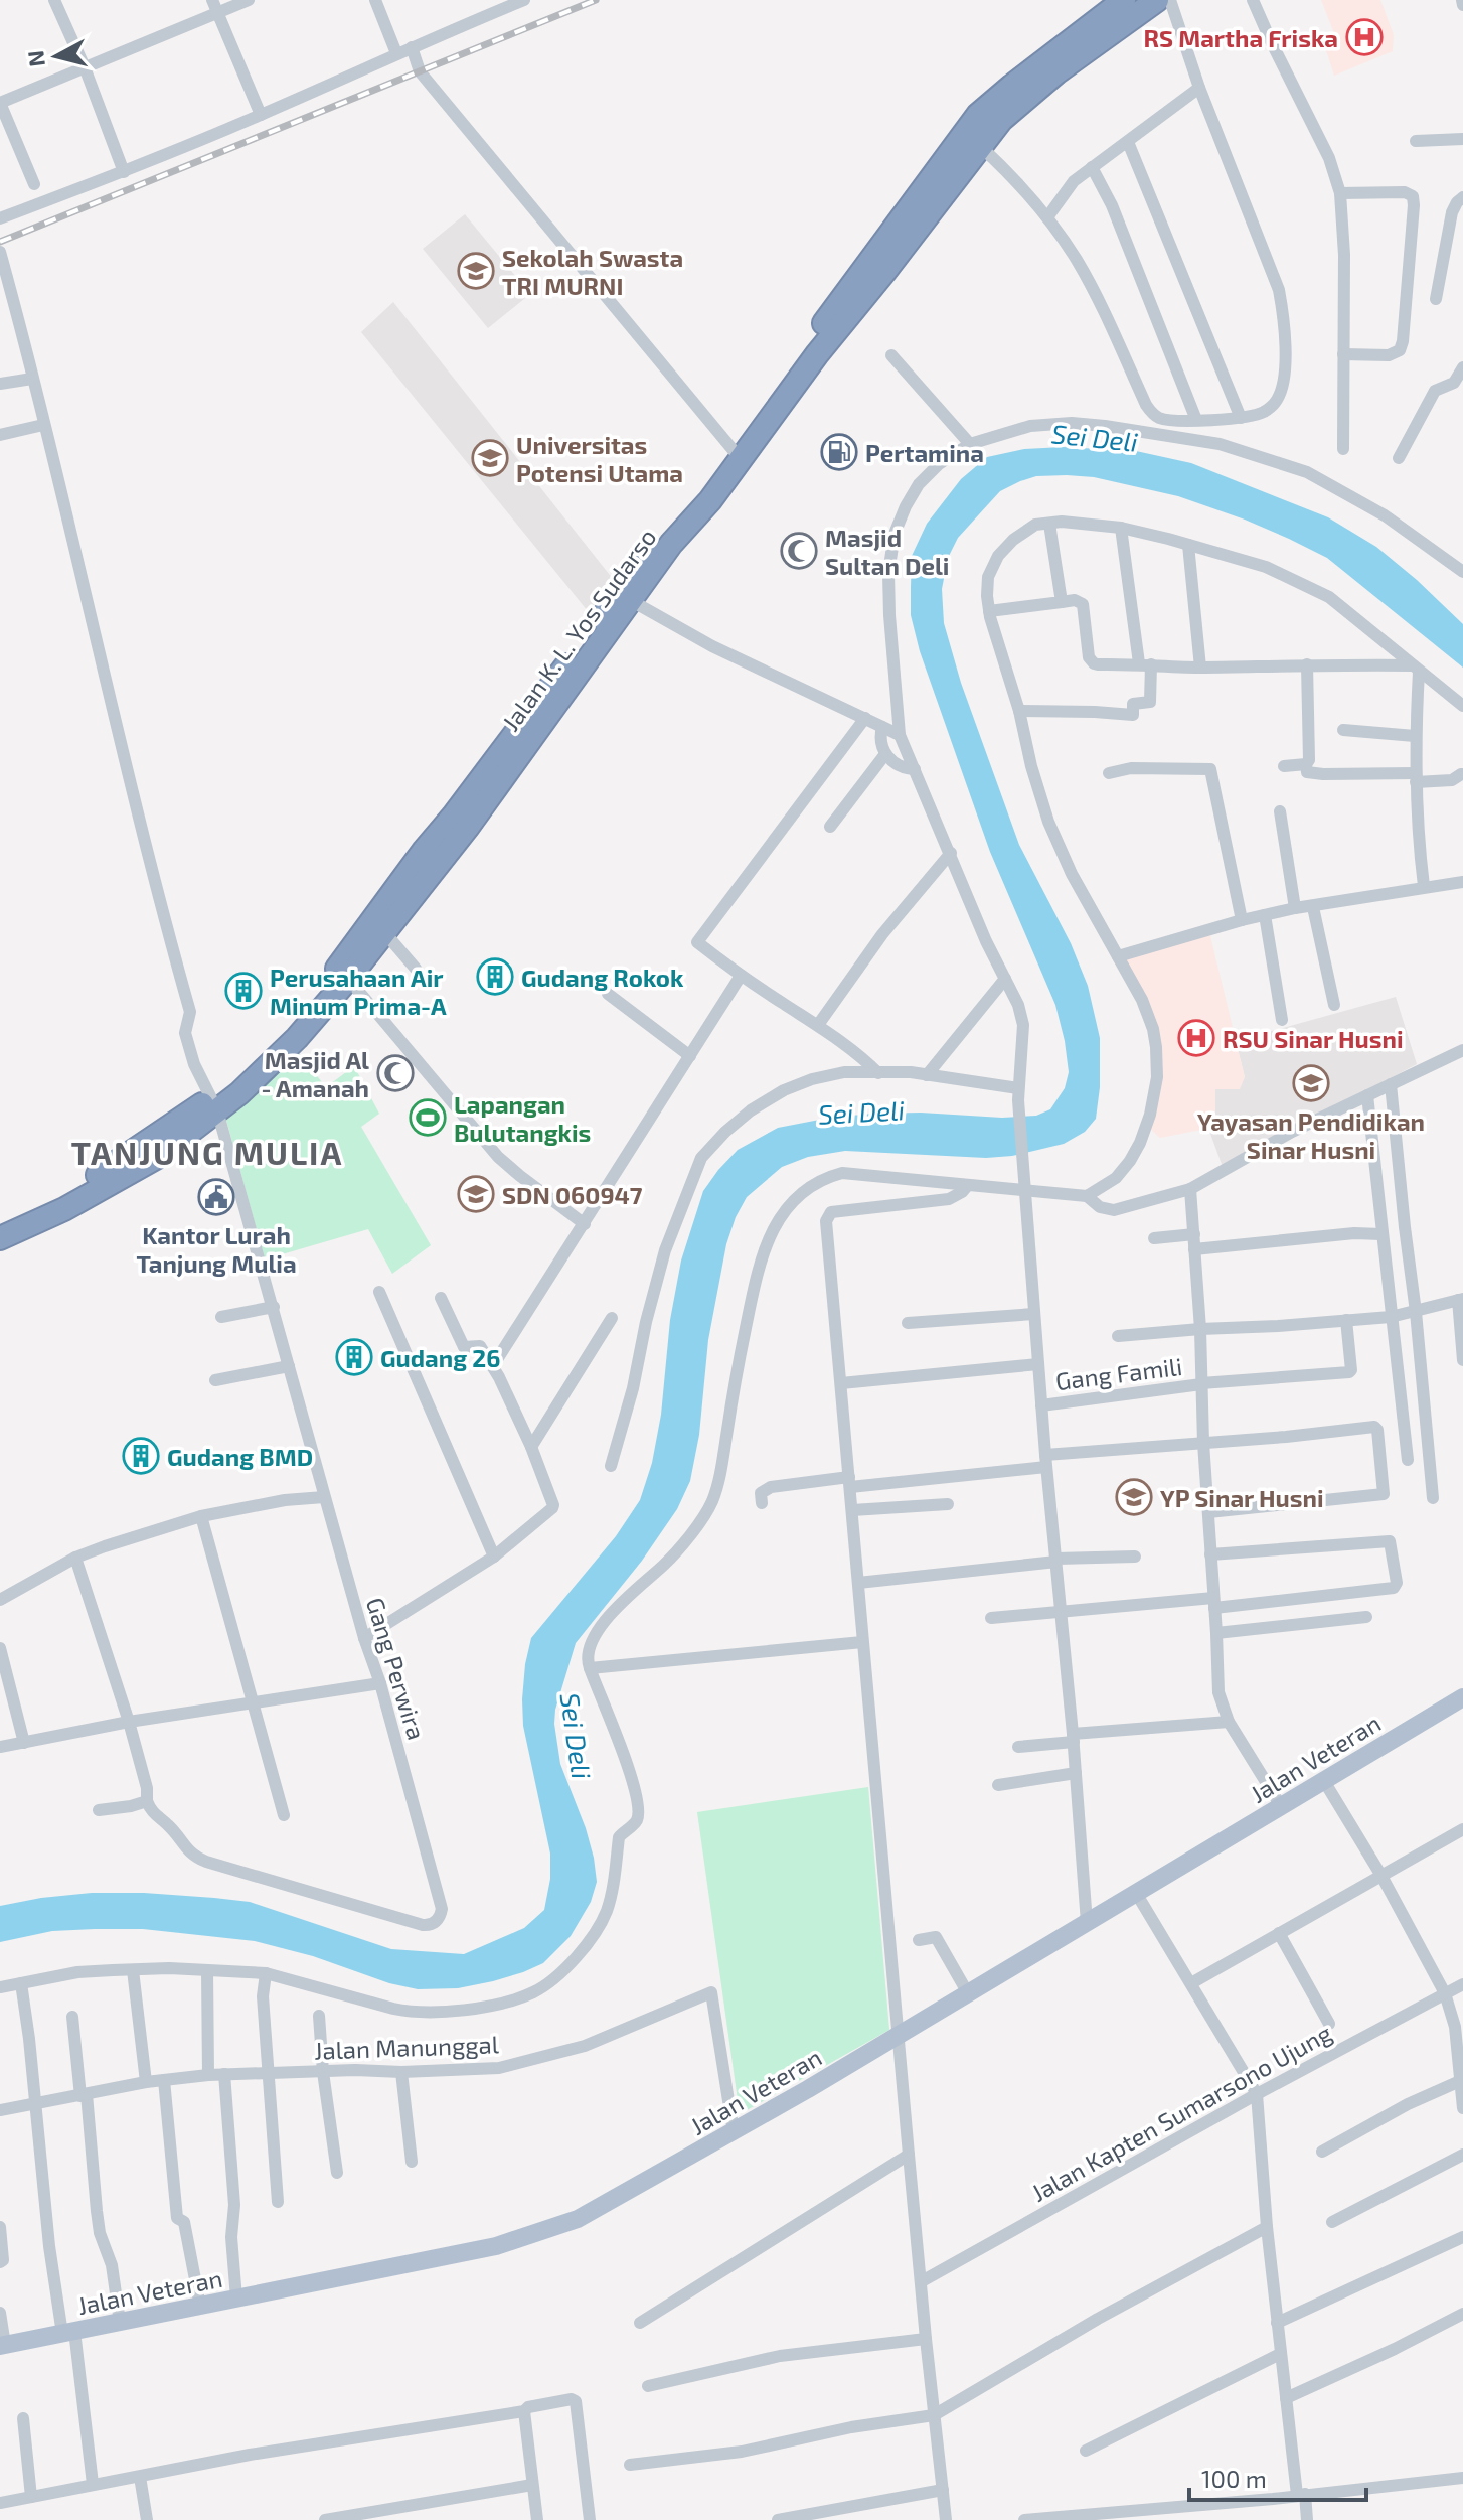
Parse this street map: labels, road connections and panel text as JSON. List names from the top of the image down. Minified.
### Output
{"streets":{"highway":["Jalan K. L. Yos Sudarso"],"main road":["Jalan Veteran"],"street":["Gang Famili","Gang Perwira","Jalan Manunggal","Jalan Kapten Sumarsono Ujung"]},"crossings":[["Jalan K. L. Yos Sudarso","Gang Perwira"],["Jalan Veteran","Jalan Manunggal"]],"districts":["TANJUNG MULIA"],"water":["Sei Deli"],"places":{"hospital":["RS Martha Friska","RSU Sinar Husni"],"school or university":["Sekolah Swasta TRI MURNI","Universitas Potensi Utama","Yayasan Pendidikan Sinar Husni","SDN 060947","YP Sinar Husni"],"fuel station":["Pertamina"],"mosque":["Masjid Sultan Deli","Masjid Al - Amanah"],"building":["Gudang Rokok","Perusahaan Air Minum Prima-A","Gudang 26","Gudang BMD"],"sports":["Lapangan Bulutangkis"],"public building":["Kantor Lurah Tanjung Mulia"]},"scale_bar":"100 m","north":"left"}
